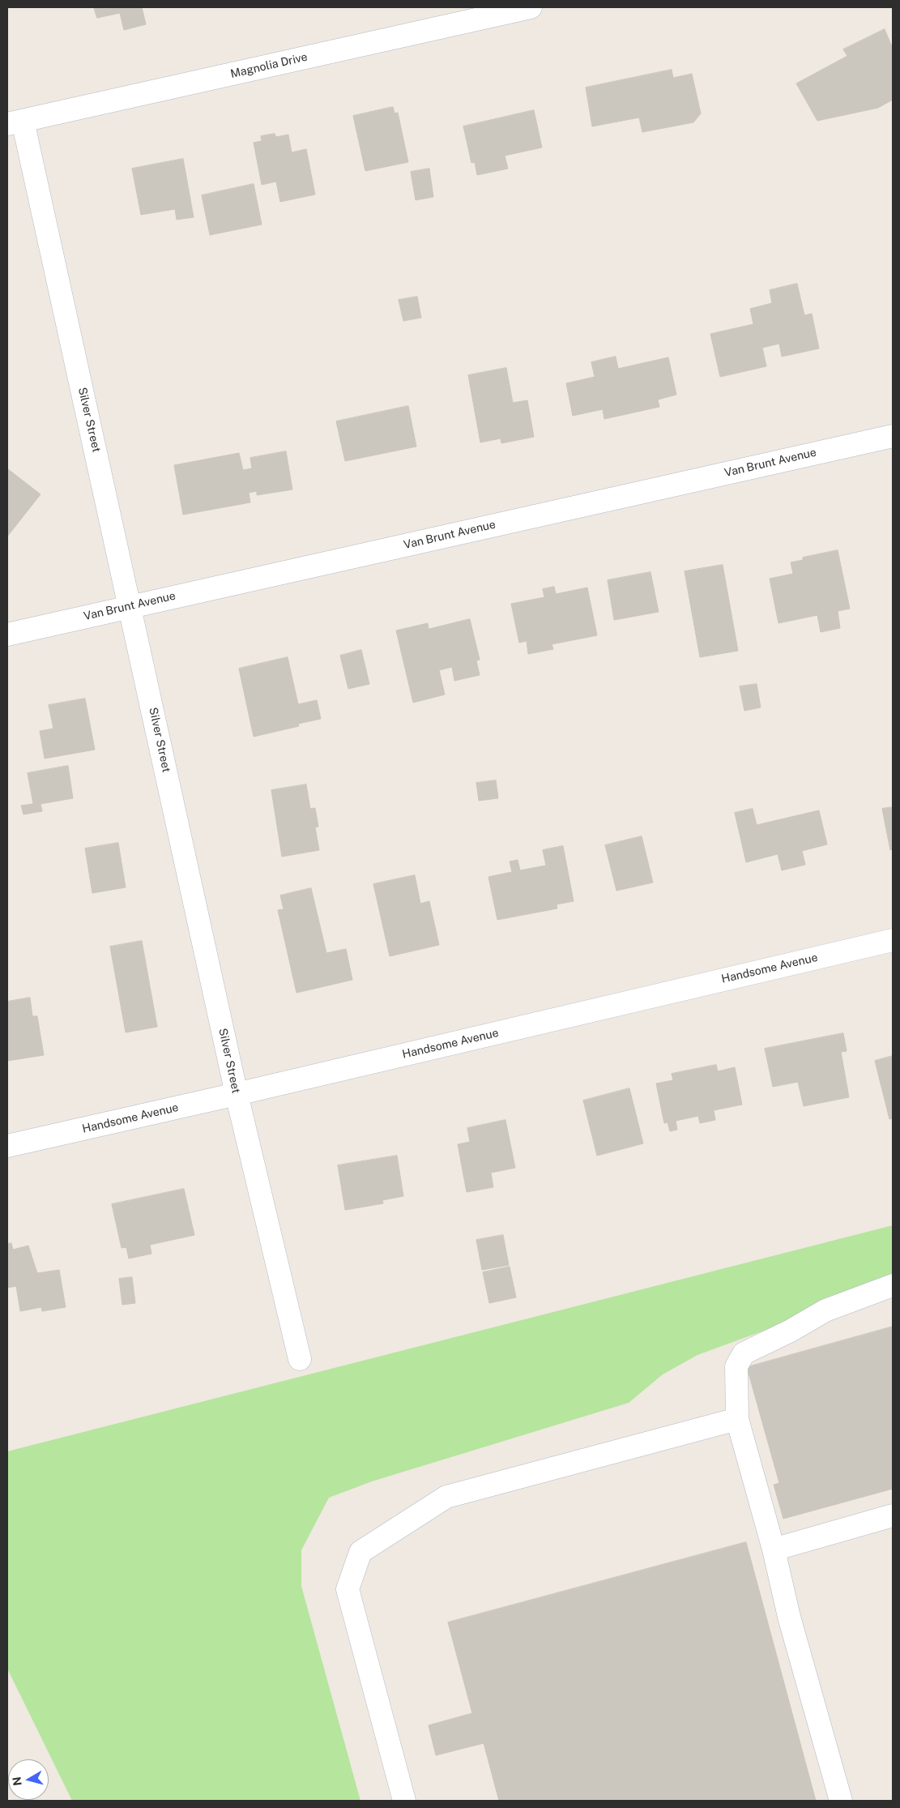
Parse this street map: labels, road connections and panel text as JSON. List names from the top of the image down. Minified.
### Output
{"streets":{"street":["Magnolia Drive","Silver Street","Van Brunt Avenue","Handsome Avenue"]},"crossings":[["Magnolia Drive","Silver Street"],["Silver Street","Van Brunt Avenue"],["Silver Street","Handsome Avenue"]],"north":"left"}
